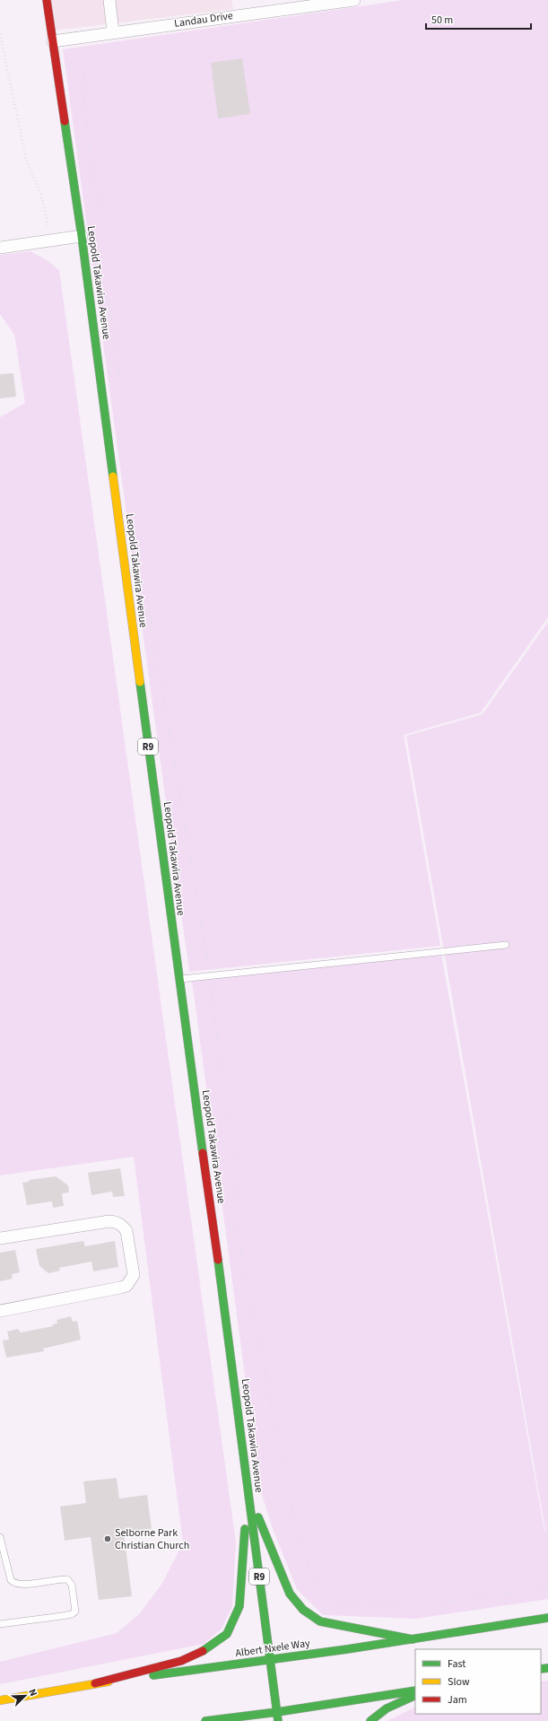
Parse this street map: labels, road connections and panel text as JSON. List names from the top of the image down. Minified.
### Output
{"streets":{"main road":["Leopold Takawira Avenue","R9","Albert Nxele Way"],"street":["Landau Drive"]},"crossings":[["Landau Drive","Leopold Takawira Avenue"],["Leopold Takawira Avenue","Albert Nxele Way"]],"places":["Selborne Park Christian Church"],"legend":["Fast","Slow","Jam"],"scale_bar":"50 m","north":"top right"}
